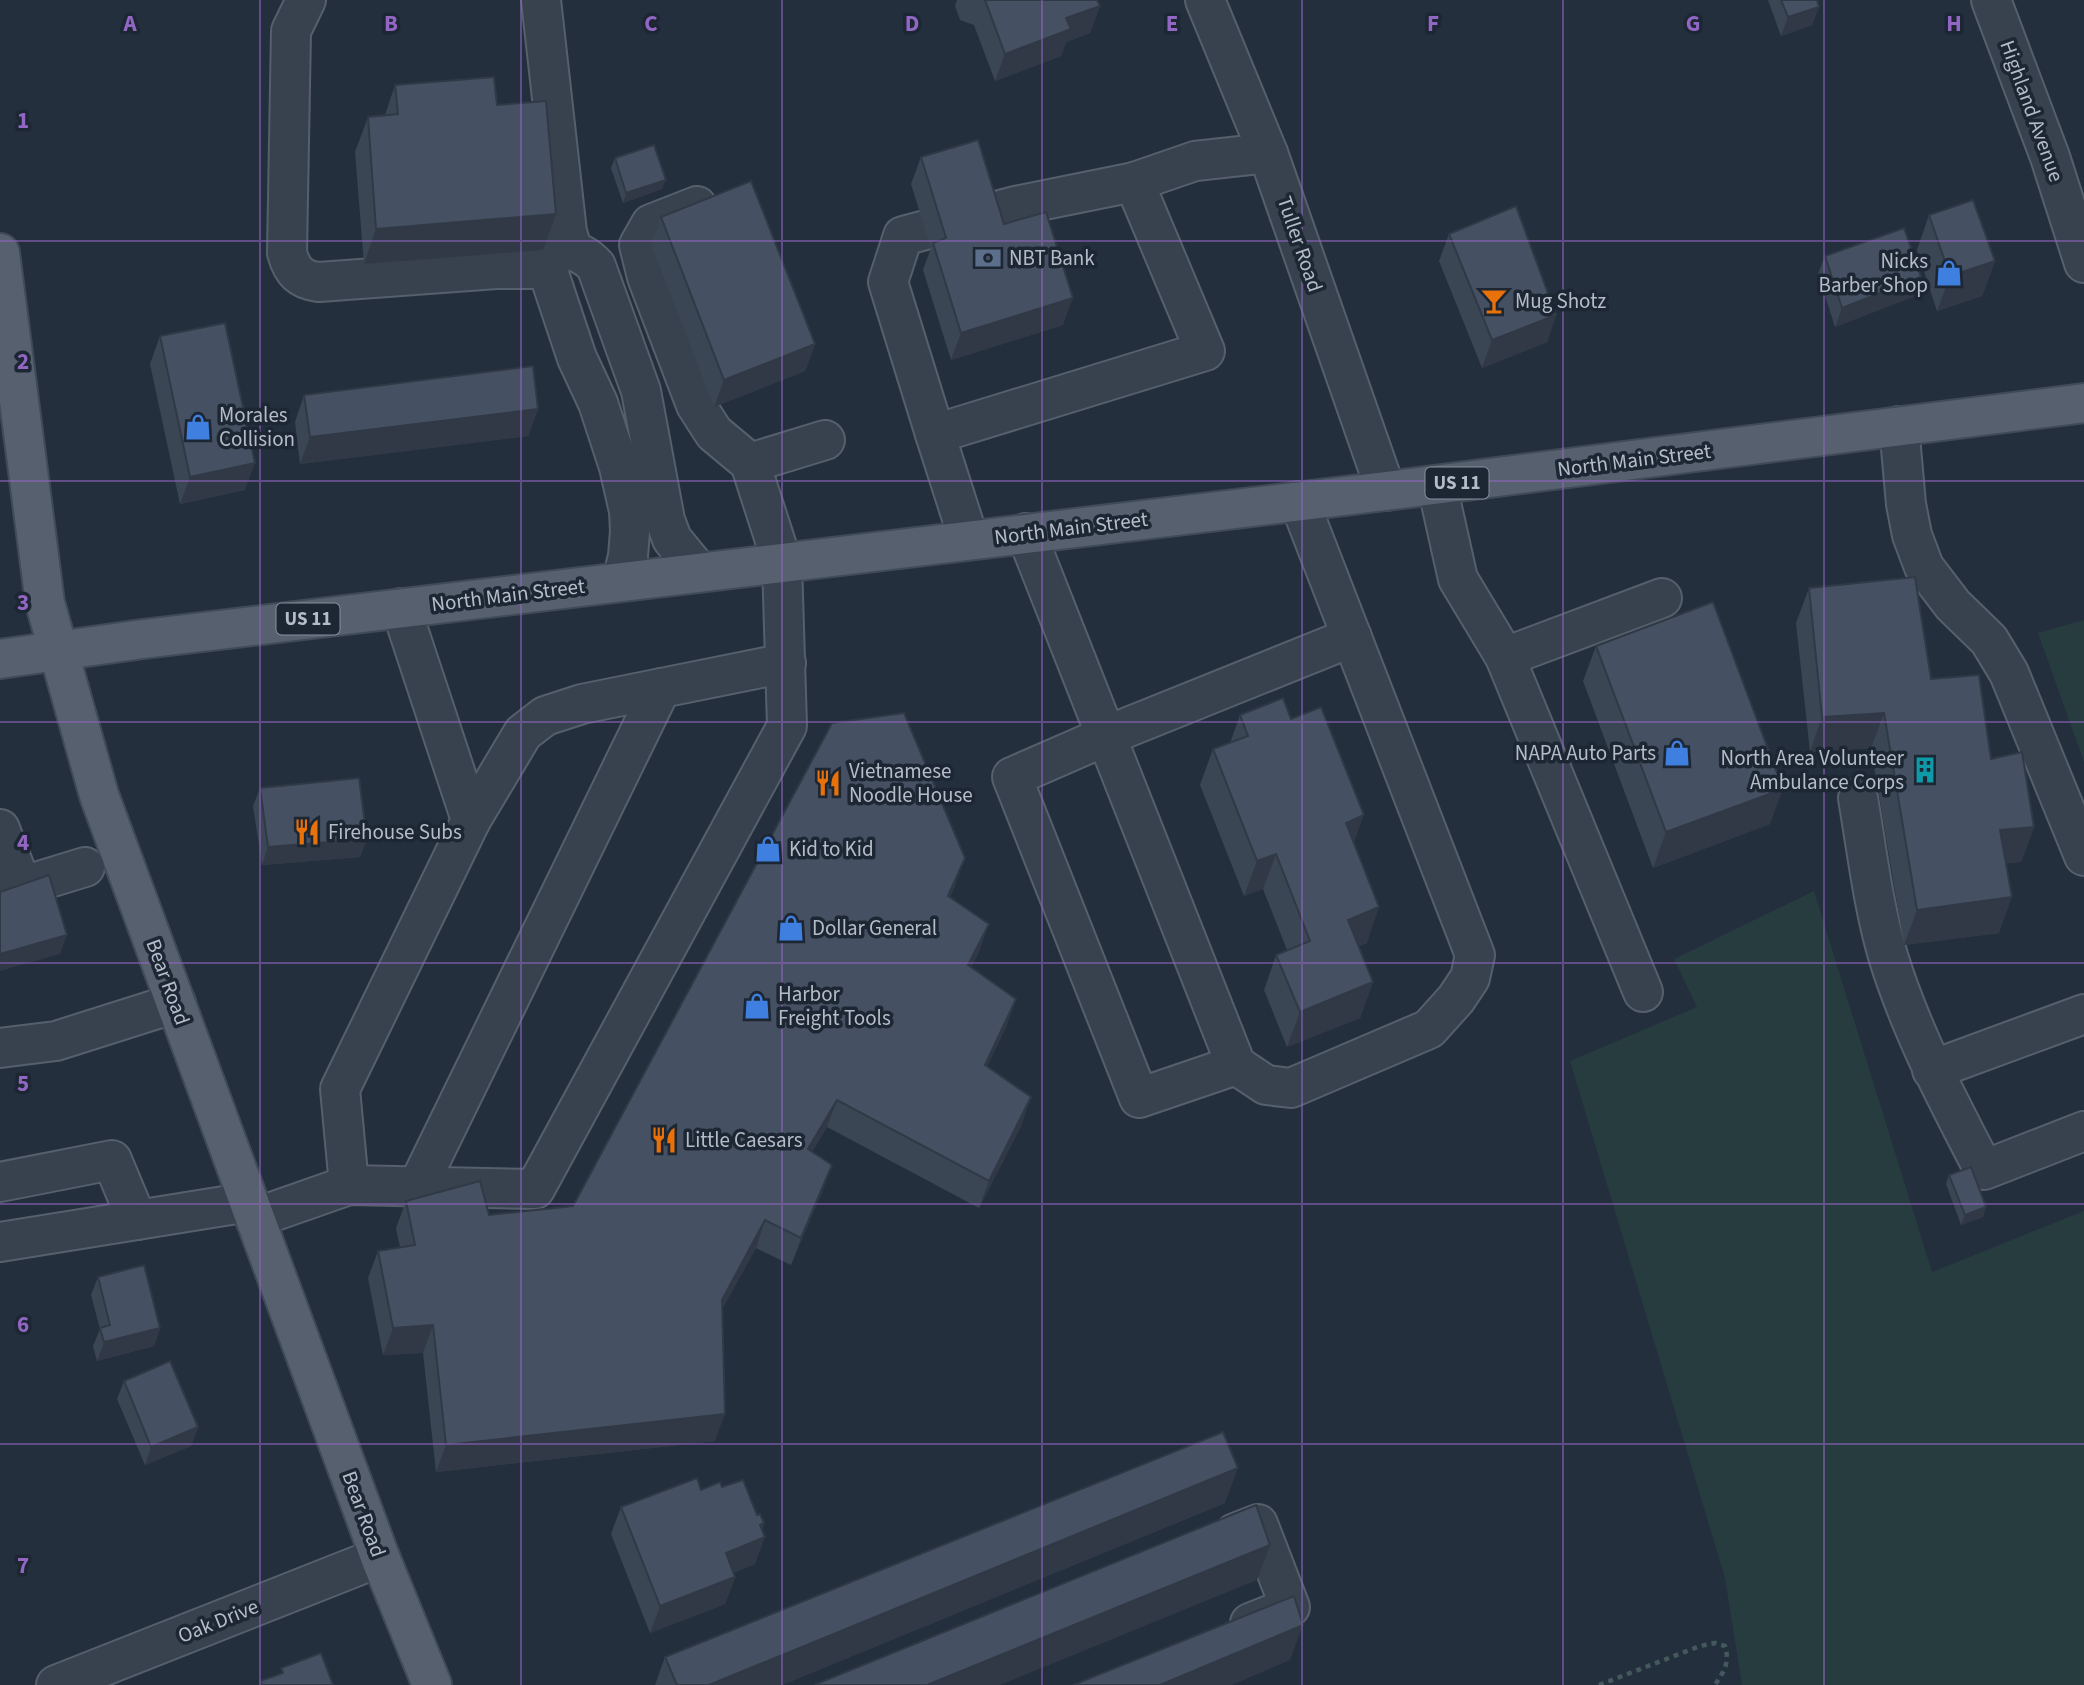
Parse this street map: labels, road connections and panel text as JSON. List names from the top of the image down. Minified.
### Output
{"streets":{"main road":["North Main Street","US 11","Bear Road"],"street":["Highland Avenue","Tuller Road","Oak Drive"]},"crossings":[["Tuller Road","North Main Street"],["North Main Street","US 11"],["North Main Street","Bear Road"],["US 11","Bear Road"],["Bear Road","Oak Drive"]],"places":{"bank":["NBT Bank"],"shop":["Nicks Barber Shop","Morales Collision","NAPA Auto Parts","Kid to Kid","Dollar General","Harbor Freight Tools"],"bar":["Mug Shotz"],"building":["North Area Volunteer Ambulance Corps"],"restaurant":["Vietnamese Noodle House","Firehouse Subs","Little Caesars"]},"grid":{"columns":["A","B","C","D","E","F","G","H"],"rows":["1","2","3","4","5","6","7"]}}
